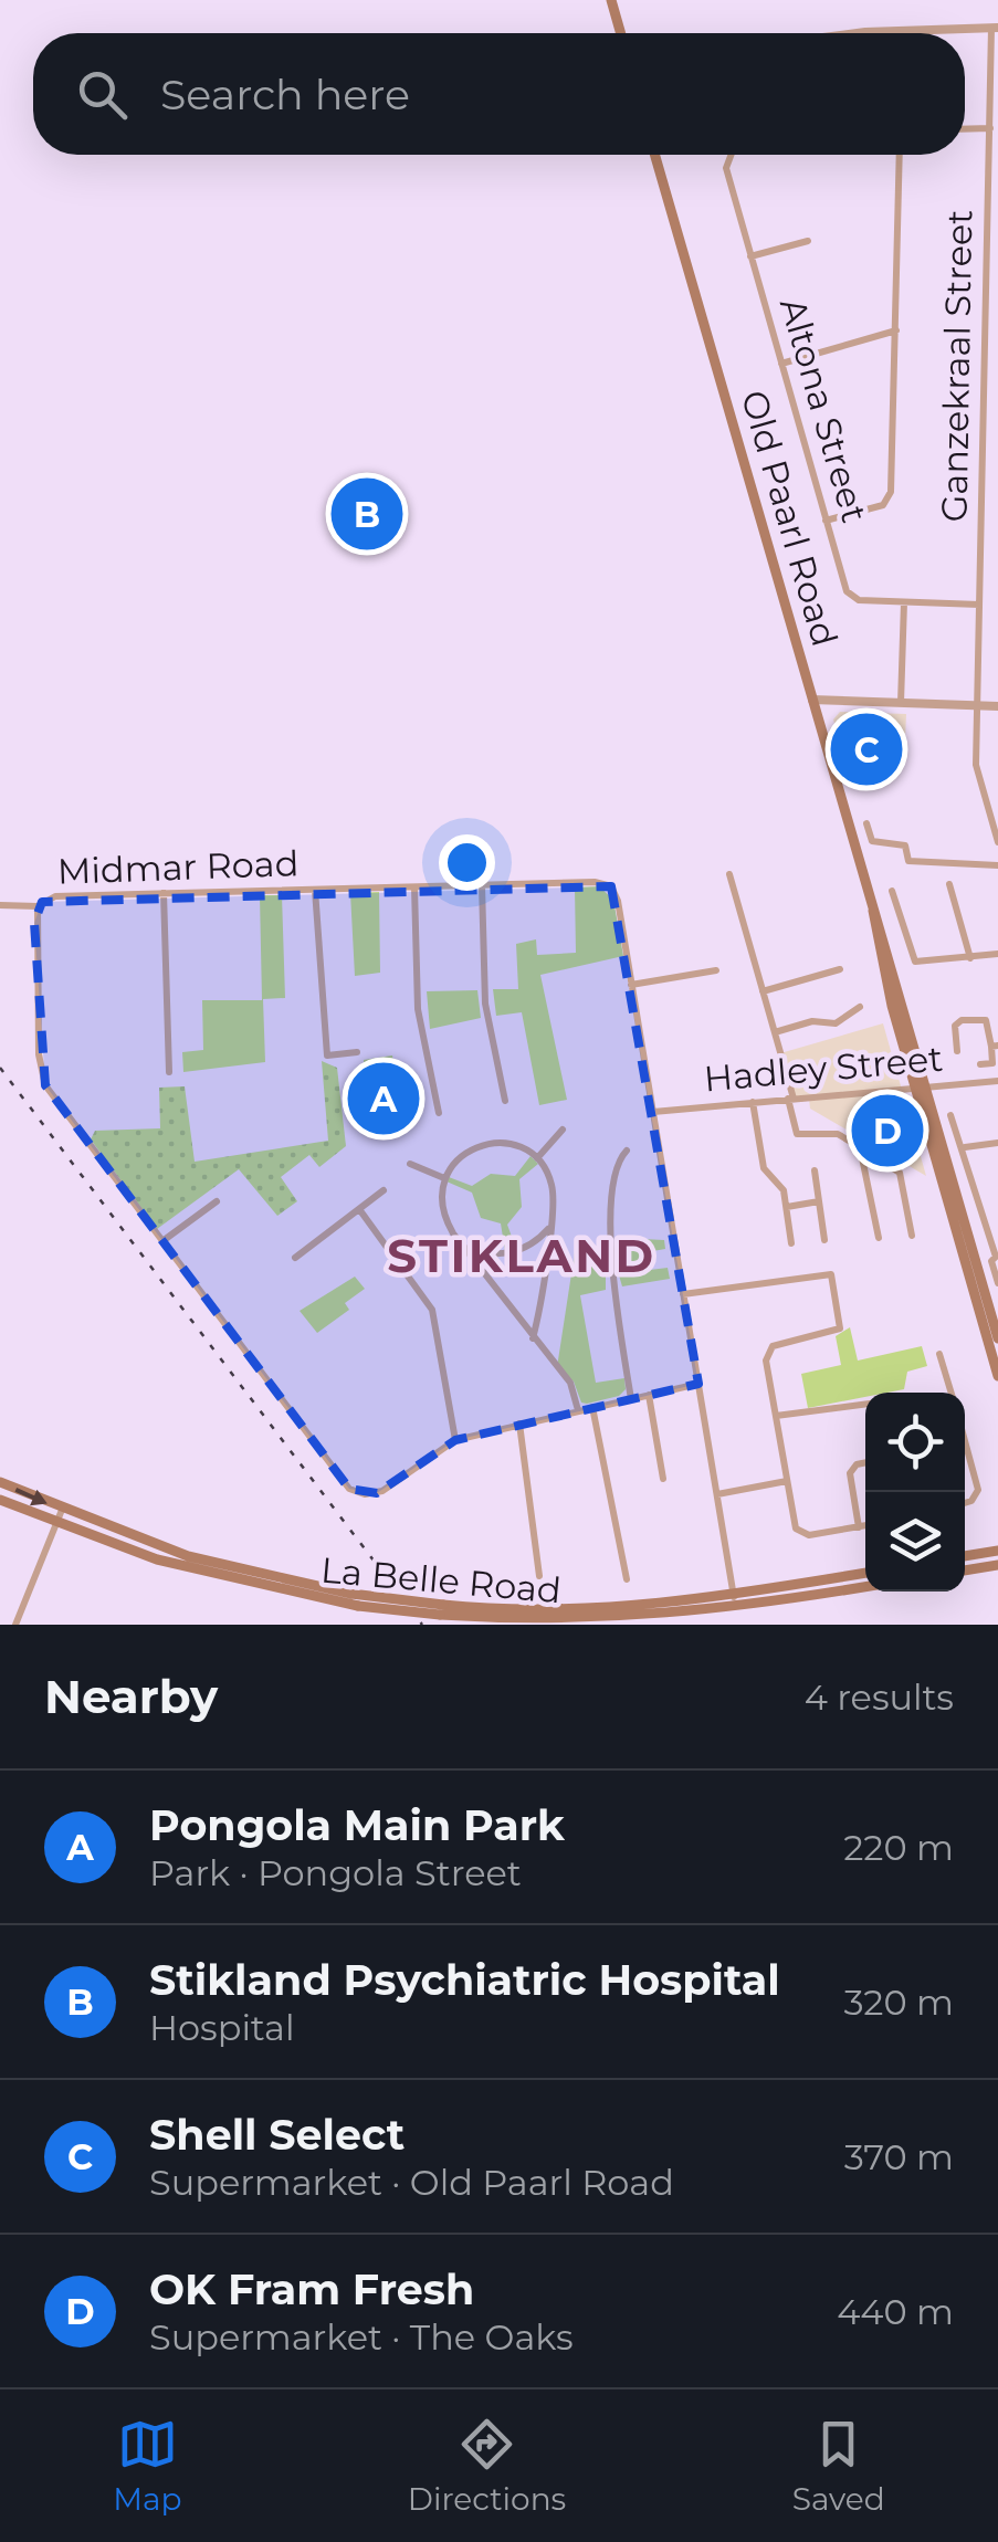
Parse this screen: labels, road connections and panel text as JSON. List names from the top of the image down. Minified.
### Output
{"streets":{"main road":["Old Paarl Road","La Belle Road"],"street":["Ganzekraal Street","Altona Street","Midmar Road","Hadley Street"]},"crossings":[["Ganzekraal Street","Altona Street"],["Old Paarl Road","Hadley Street"],["Midmar Road","Hadley Street"],["Midmar Road","La Belle Road"]],"districts":["STIKLAND"],"page":{"search":"Search here","pins":["B","C","A","D"],"heading":["Nearby","4 results"],"list":[{"mark":"A","name":"Pongola Main Park","note":"Park · Pongola Street","value":"220 m"},{"mark":"B","name":"Stikland Psychiatric Hospital","note":"Hospital","value":"320 m"},{"mark":"C","name":"Shell Select","note":"Supermarket · Old Paarl Road","value":"370 m"},{"mark":"D","name":"OK Fram Fresh","note":"Supermarket · The Oaks","value":"440 m"}],"nav":["Map","Directions","Saved"]}}
